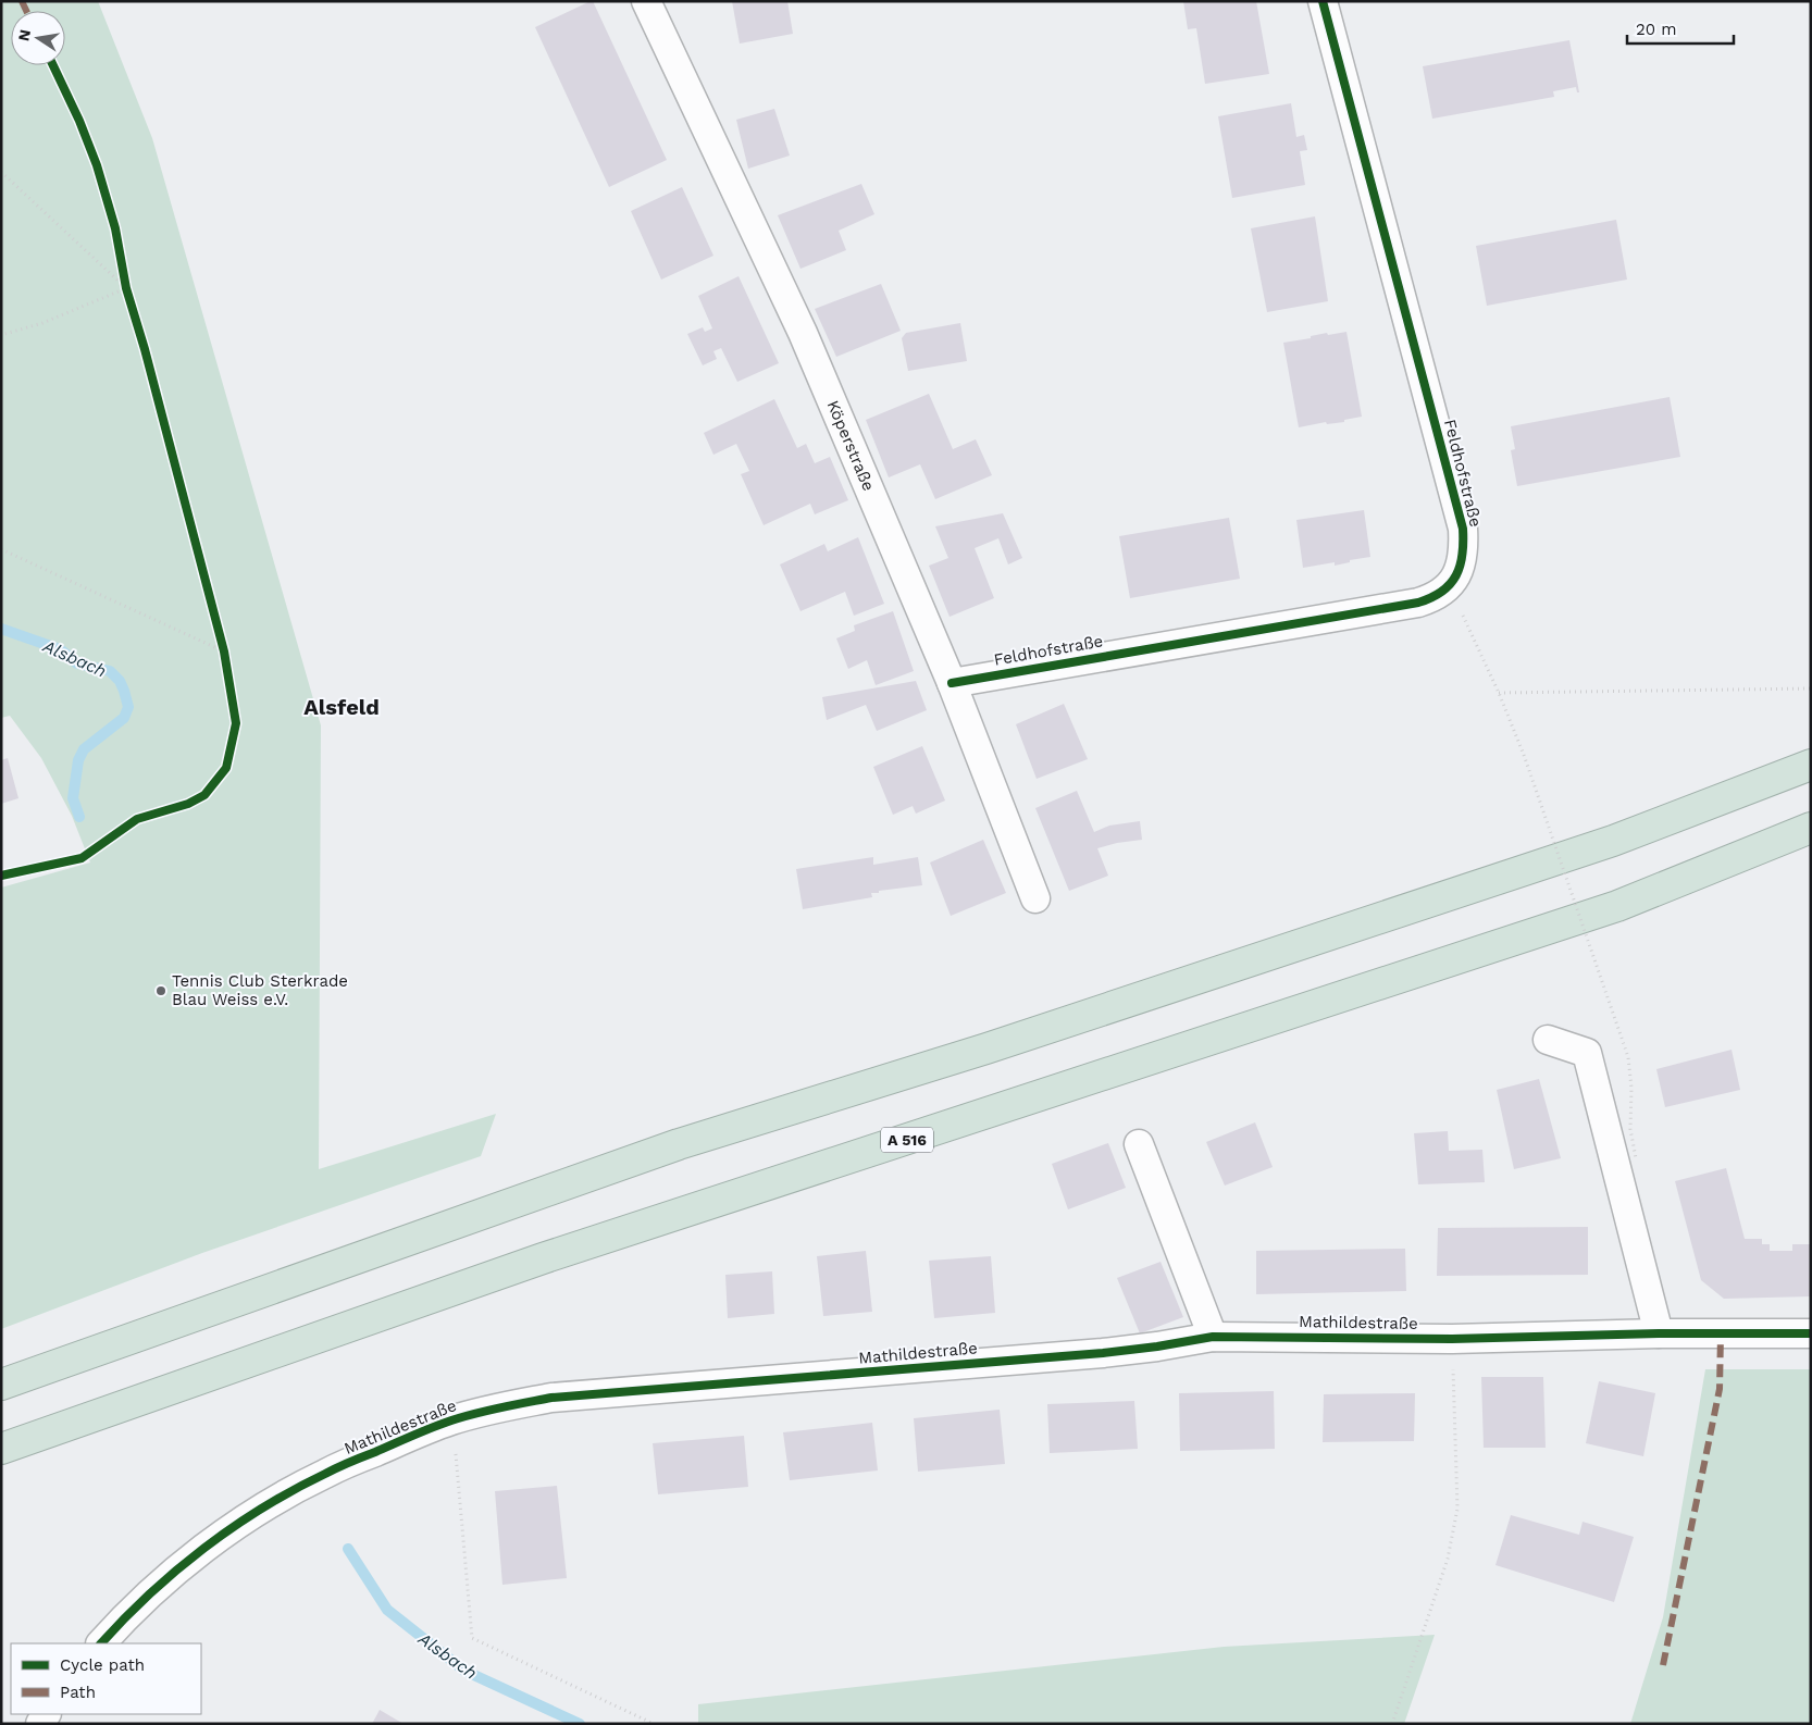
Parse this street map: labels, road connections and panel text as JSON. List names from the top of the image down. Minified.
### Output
{"streets":{"highway":["A 516"],"street":["Köperstraße","Feldhofstraße","Mathildestraße"]},"crossings":[["Köperstraße","Feldhofstraße"]],"districts":["Alsfeld"],"water":["Alsbach"],"places":["Tennis Club Sterkrade Blau Weiss e.V."],"legend":["Cycle path","Path"],"scale_bar":"20 m","north":"left"}
